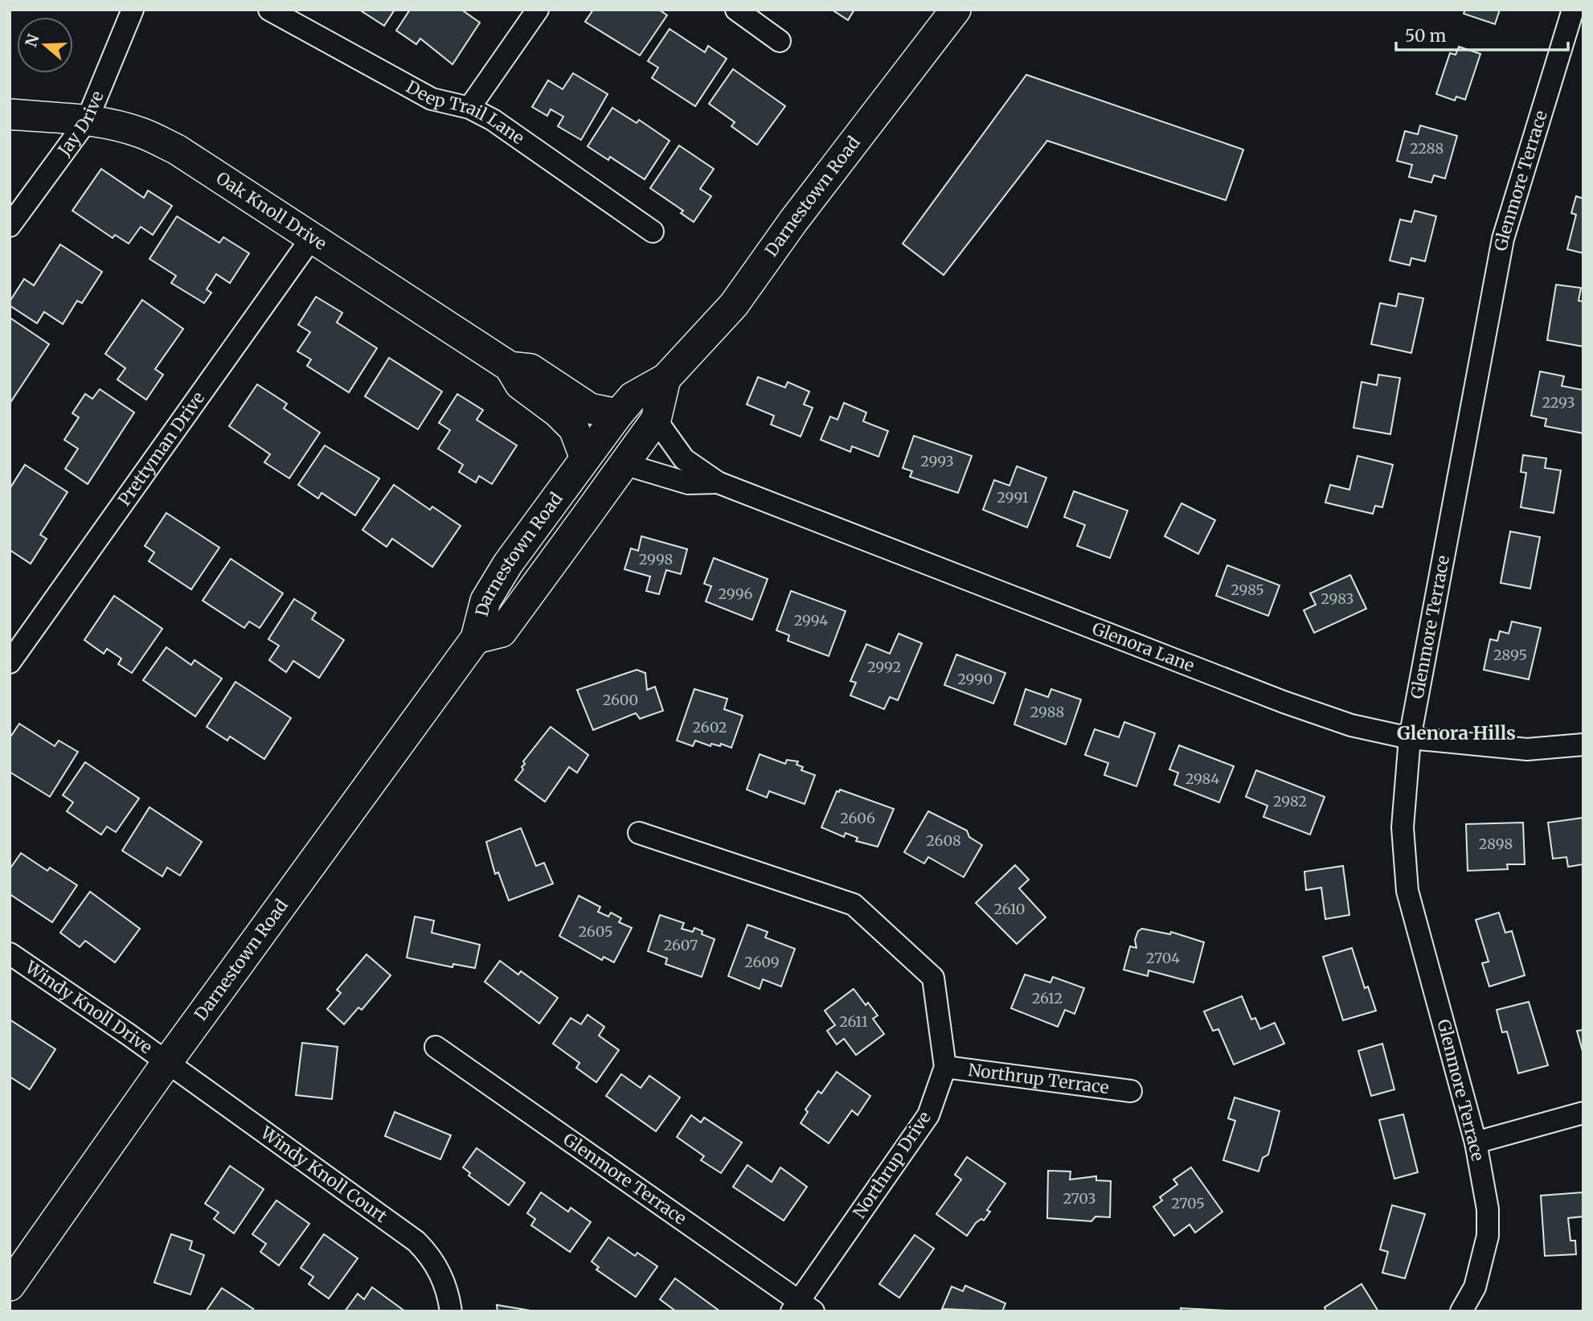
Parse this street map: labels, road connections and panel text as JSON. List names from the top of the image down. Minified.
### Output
{"streets":{"main road":["Darnestown Road","Oak Knoll Drive"],"street":["Deep Trail Lane","Jay Drive","Glenmore Terrace","Prettyman Drive","Glenora Lane","Windy Knoll Drive","Northrup Terrace","Northrup Drive","Windy Knoll Court"]},"crossings":[["Jay Drive","Oak Knoll Drive"],["Glenmore Terrace","Glenora Lane"],["Glenmore Terrace","Northrup Drive"],["Darnestown Road","Oak Knoll Drive"],["Darnestown Road","Glenora Lane"],["Darnestown Road","Windy Knoll Drive"],["Darnestown Road","Windy Knoll Court"],["Oak Knoll Drive","Prettyman Drive"],["Windy Knoll Drive","Windy Knoll Court"],["Northrup Terrace","Northrup Drive"]],"districts":["Glenora Hills"],"house_numbers":["2288","2293","2993","2991","2998","2985","2996","2983","2994","2895","2992","2990","2600","2988","2602","2984","2982","2606","2608","2898","2610","2605","2607","2704","2609","2612","2611","2703","2705"],"scale_bar":"50 m","north":"left"}
